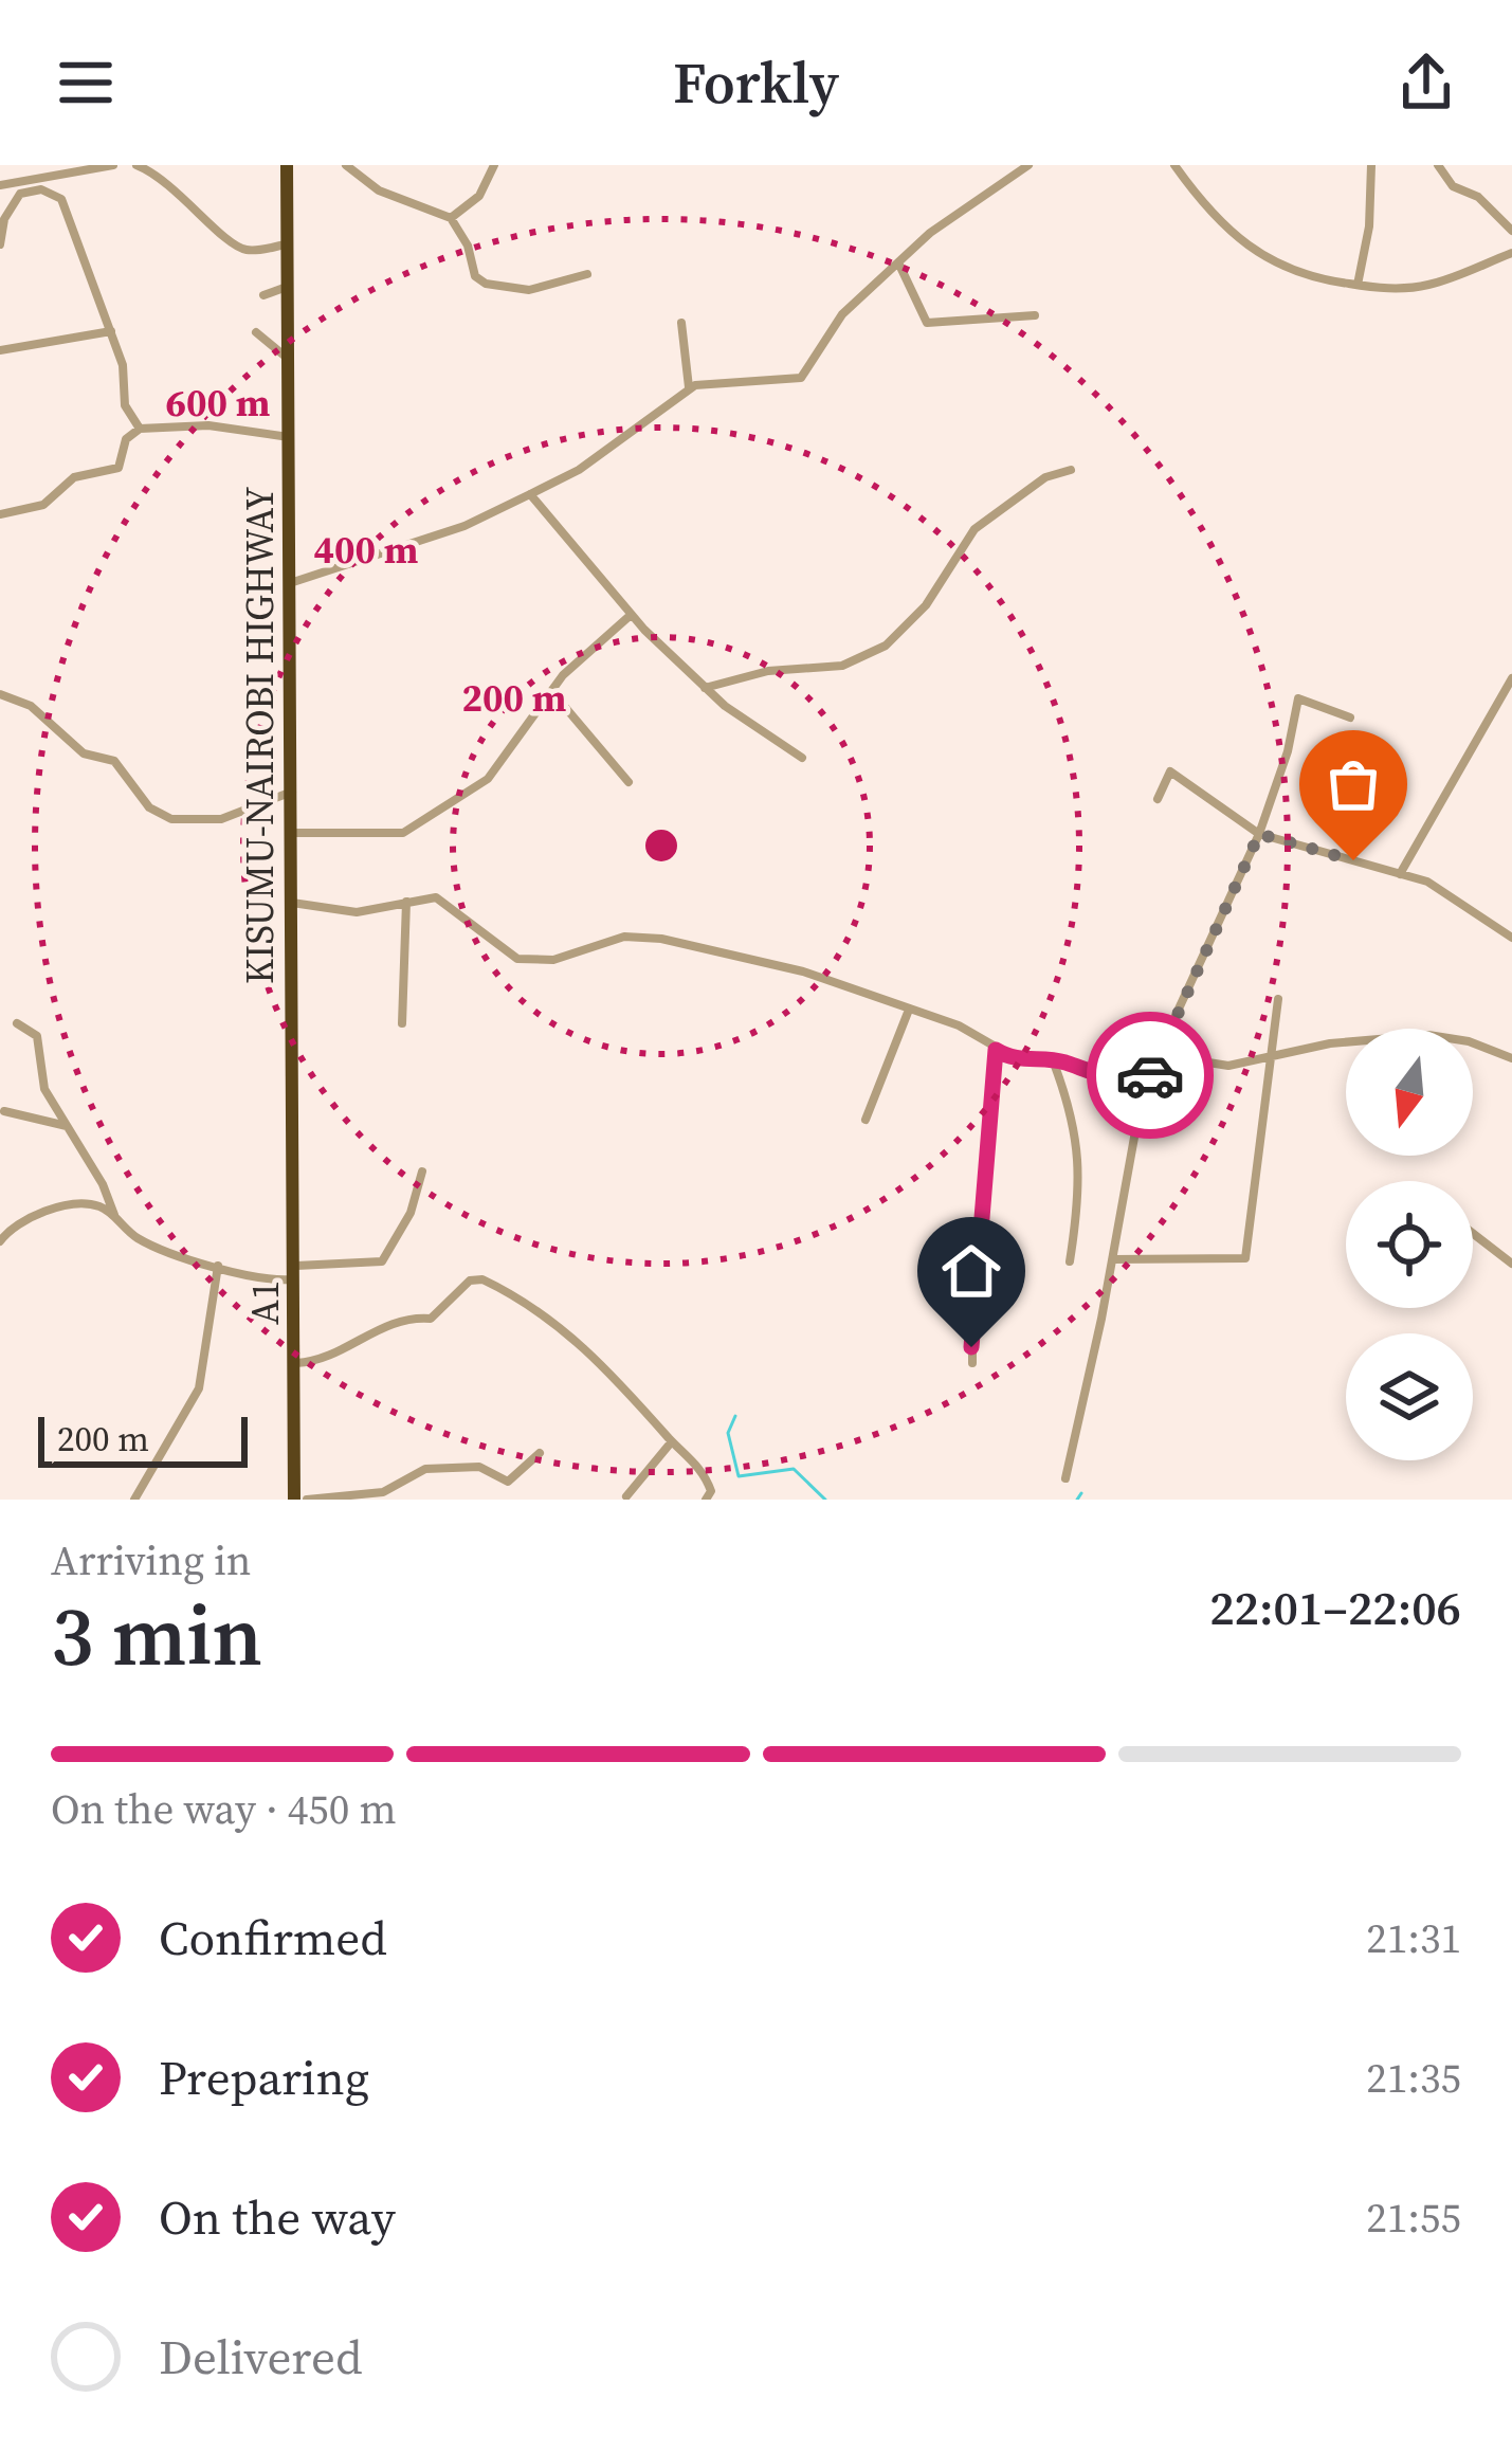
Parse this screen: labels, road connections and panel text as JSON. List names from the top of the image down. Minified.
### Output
{"streets":{"highway":["KISUMU-NAIROBI HIGHWAY","A1"]},"crossings":[["KISUMU-NAIROBI HIGHWAY","A1"]],"scale_bar":"200 m","north":"bottom","page":{"header":"Forkly","scale":"200 m","heading":["3 min","Arriving in","22:01–22:06"],"bar":"On the way · 450 m","list":[["Confirmed","21:31"],["Preparing","21:35"],["On the way","21:55"],"Delivered"]},"rings":["600 m","400 m","200 m"]}
